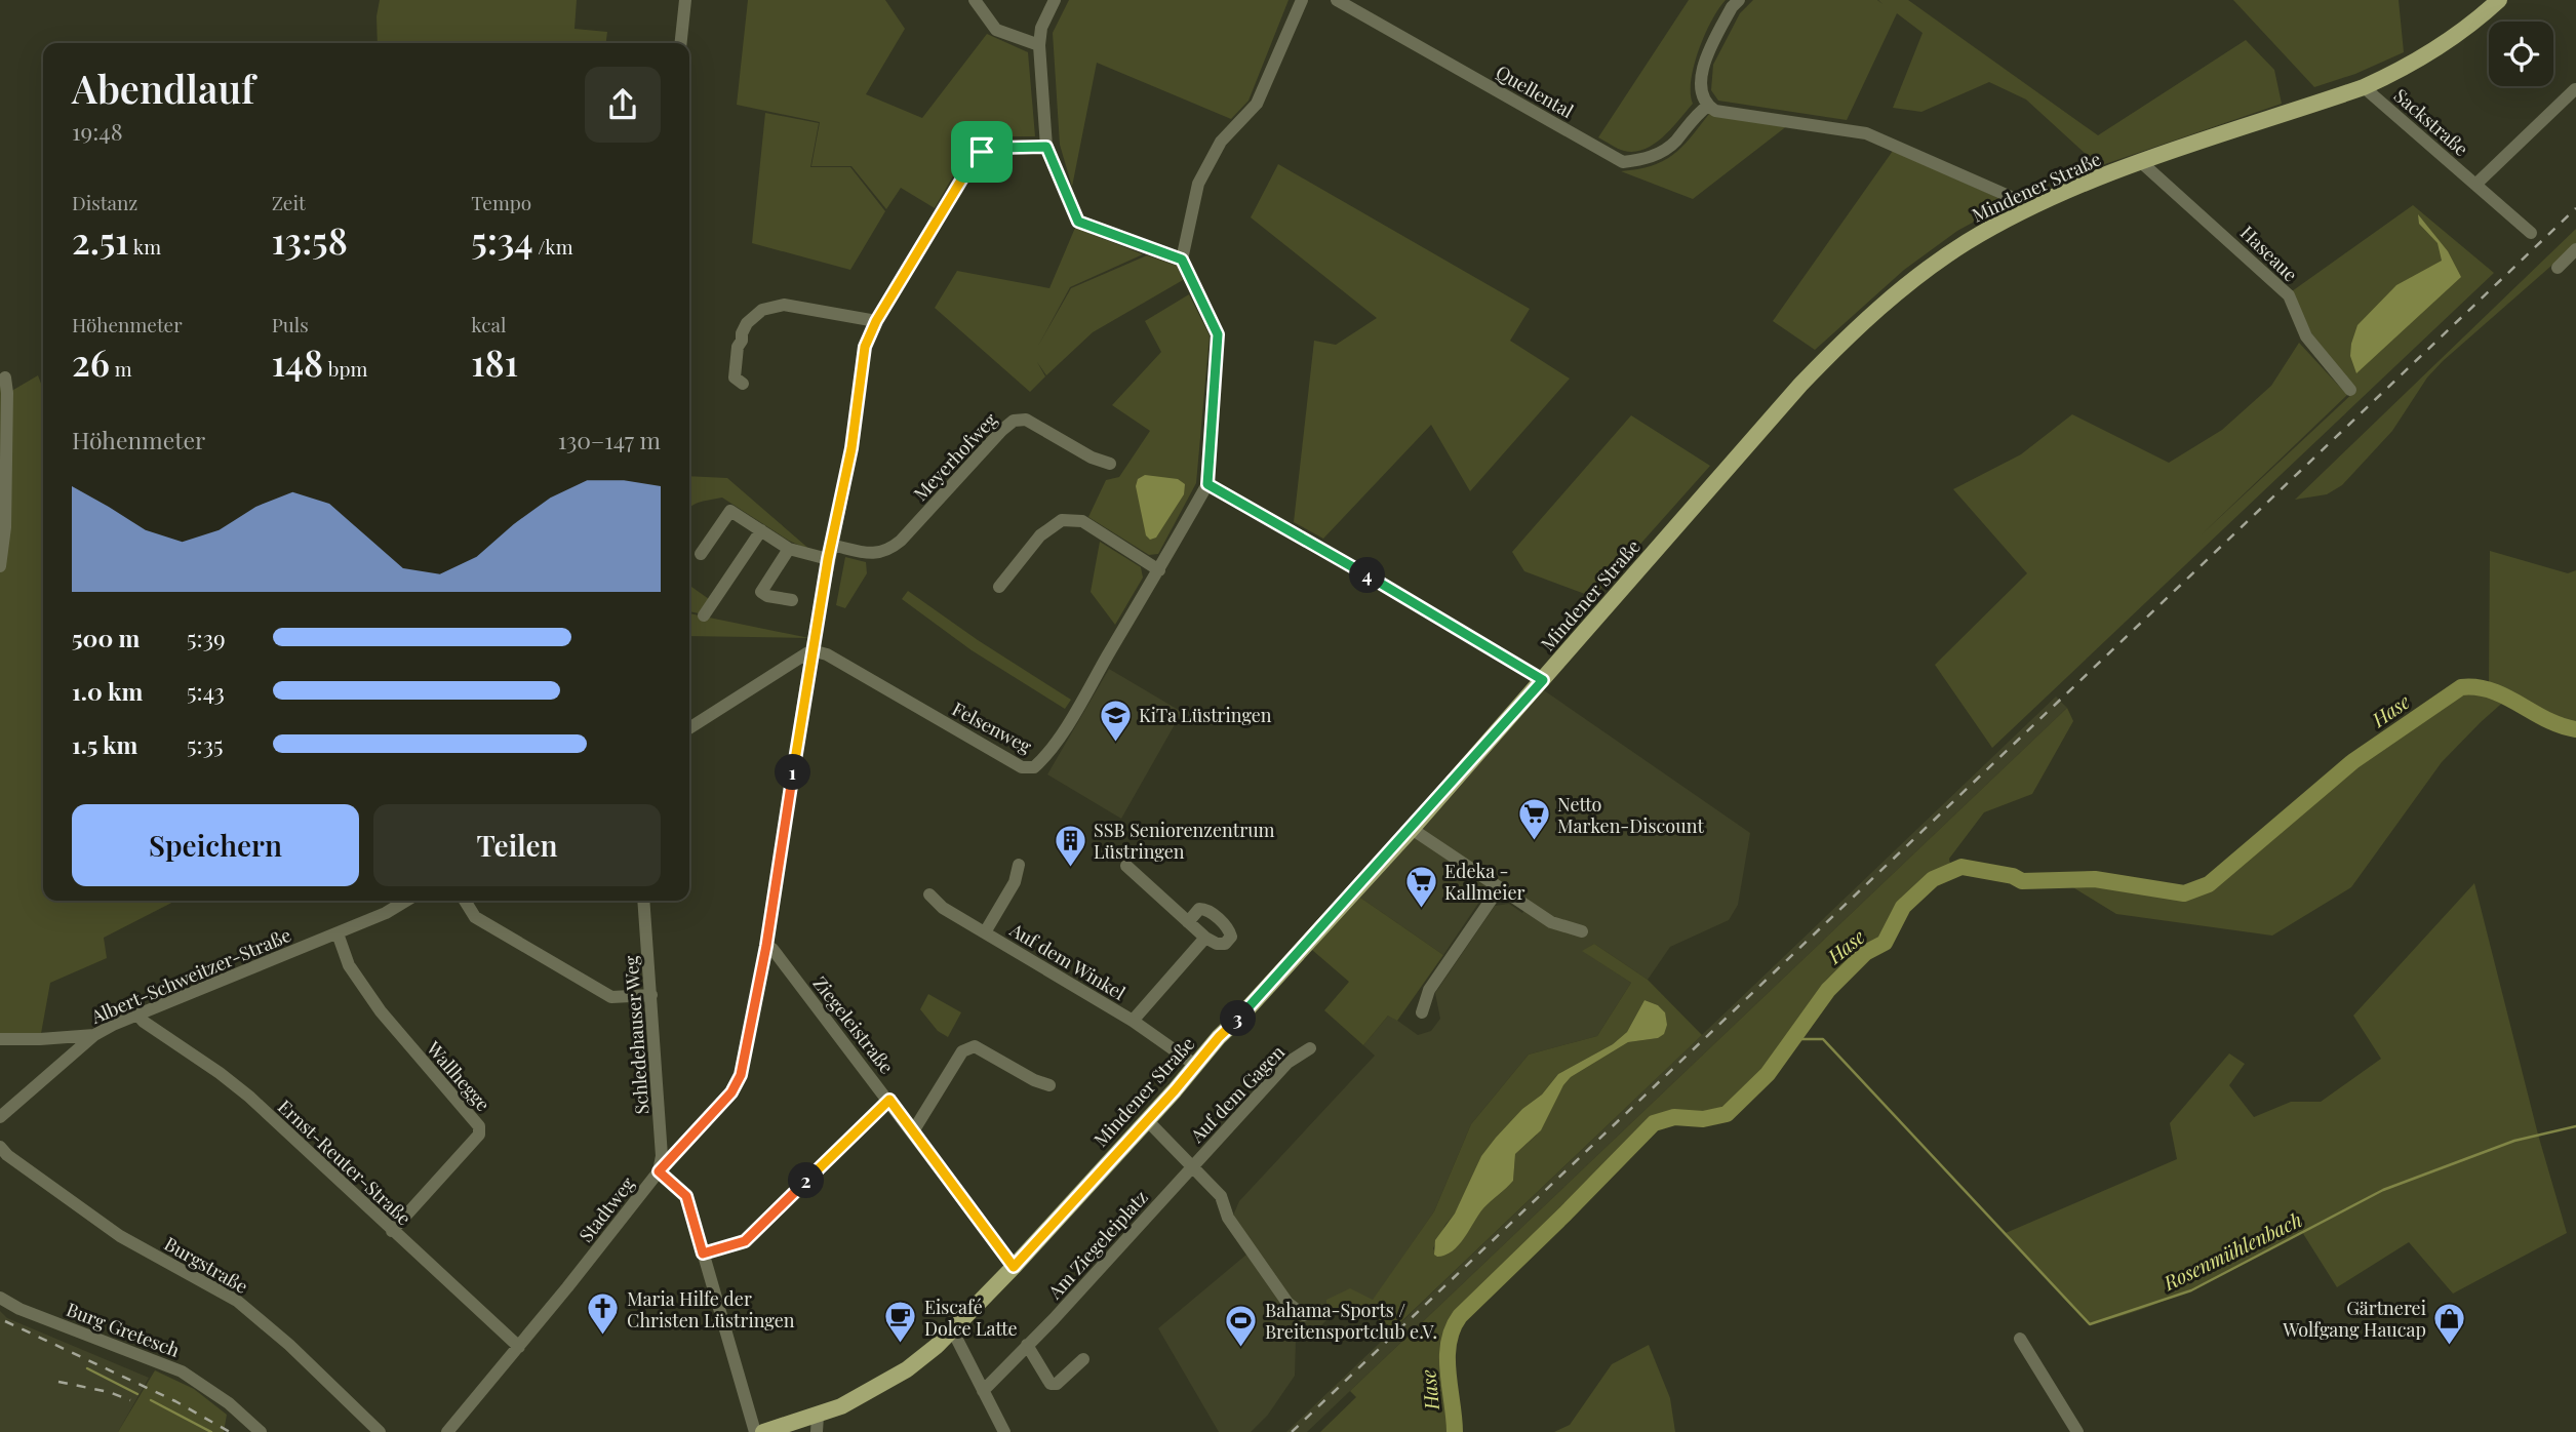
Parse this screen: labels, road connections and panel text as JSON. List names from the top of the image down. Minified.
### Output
{"streets":{"main road":["Mindener Straße"],"street":["Quellental","Sackstraße","Haseaue","Meyerhofweg","Felsenweg","Auf dem Winkel","Albert-Schweitzer-Straße","Ziegeleistraße","Schledehauser Weg","Wallhegge","Auf dem Gagen","Ernst-Reuter-Straße","Stadtweg","Am Ziegeleiplatz","Burgstraße","Burg Gretesch"]},"crossings":[["Sackstraße","Mindener Straße"],["Mindener Straße","Haseaue"],["Mindener Straße","Auf dem Winkel"],["Mindener Straße","Ziegeleistraße"],["Meyerhofweg","Stadtweg"],["Felsenweg","Stadtweg"],["Albert-Schweitzer-Straße","Wallhegge"],["Albert-Schweitzer-Straße","Ernst-Reuter-Straße"],["Ziegeleistraße","Stadtweg"],["Schledehauser Weg","Stadtweg"],["Wallhegge","Ernst-Reuter-Straße"],["Auf dem Gagen","Am Ziegeleiplatz"],["Ernst-Reuter-Straße","Stadtweg"]],"water":["Hase","Rosenmühlenbach"],"places":{"school or university":["KiTa Lüstringen"],"supermarket":["Netto Marken-Discount","Edeka - Kallmeier"],"building":["SSB Seniorenzentrum Lüstringen"],"church":["Maria Hilfe der Christen Lüstringen"],"cafe":["Eiscafé Dolce Latte"],"shop":["Gärtnerei Wolfgang Haucap"],"sports":["Bahama-Sports / Breitensportclub e.V."]},"page":{"heading":["Abendlauf","19:48"],"stats":[["Distanz","2.51 km"],["Zeit","13:58"],["Tempo","5:34 /km"],["Höhenmeter","26 m"],["Puls","148 bpm"],["kcal","181"]],"chart":["Höhenmeter","130–147 m"],"pins":["4","1","3","2"],"list":[{"name":"500 m","note":"5:39"},{"name":"1.0 km","note":"5:43"},{"name":"1.5 km","note":"5:35"}],"buttons":["Speichern","Teilen"]}}
